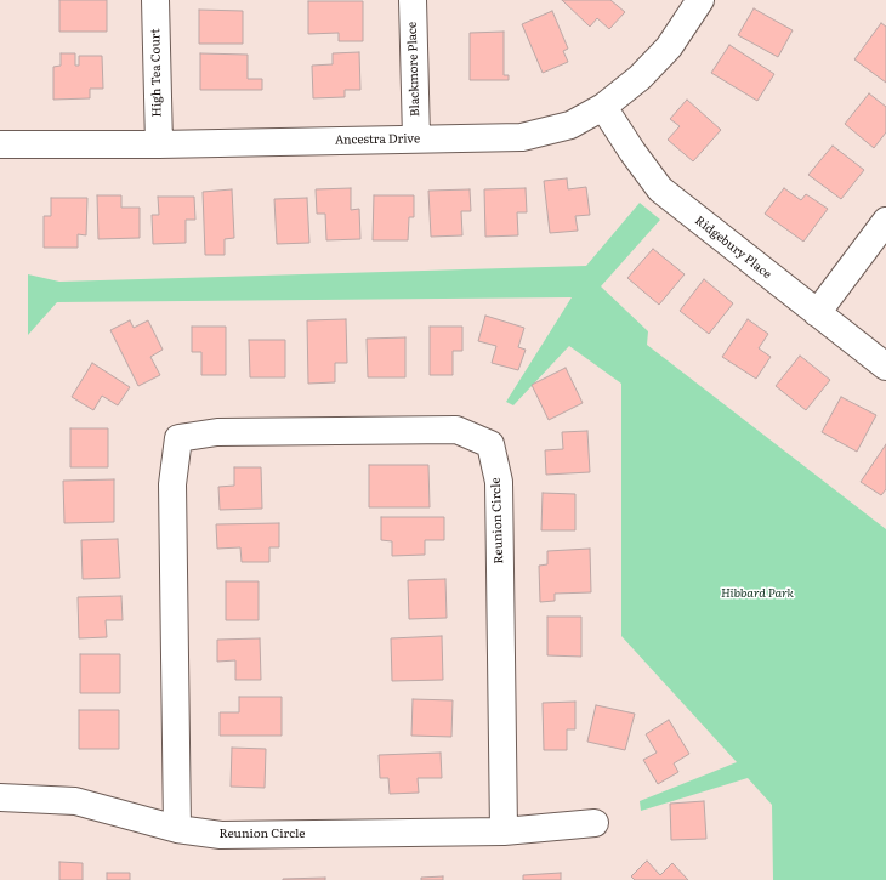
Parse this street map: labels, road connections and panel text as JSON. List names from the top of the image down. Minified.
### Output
{"streets":{"street":["Blackmore Place","High Tea Court","Ancestra Drive","Ridgebury Place","Reunion Circle"]},"crossings":[["Blackmore Place","Ancestra Drive"],["High Tea Court","Ancestra Drive"],["Ancestra Drive","Ridgebury Place"]],"parks":["Hibbard Park"]}
